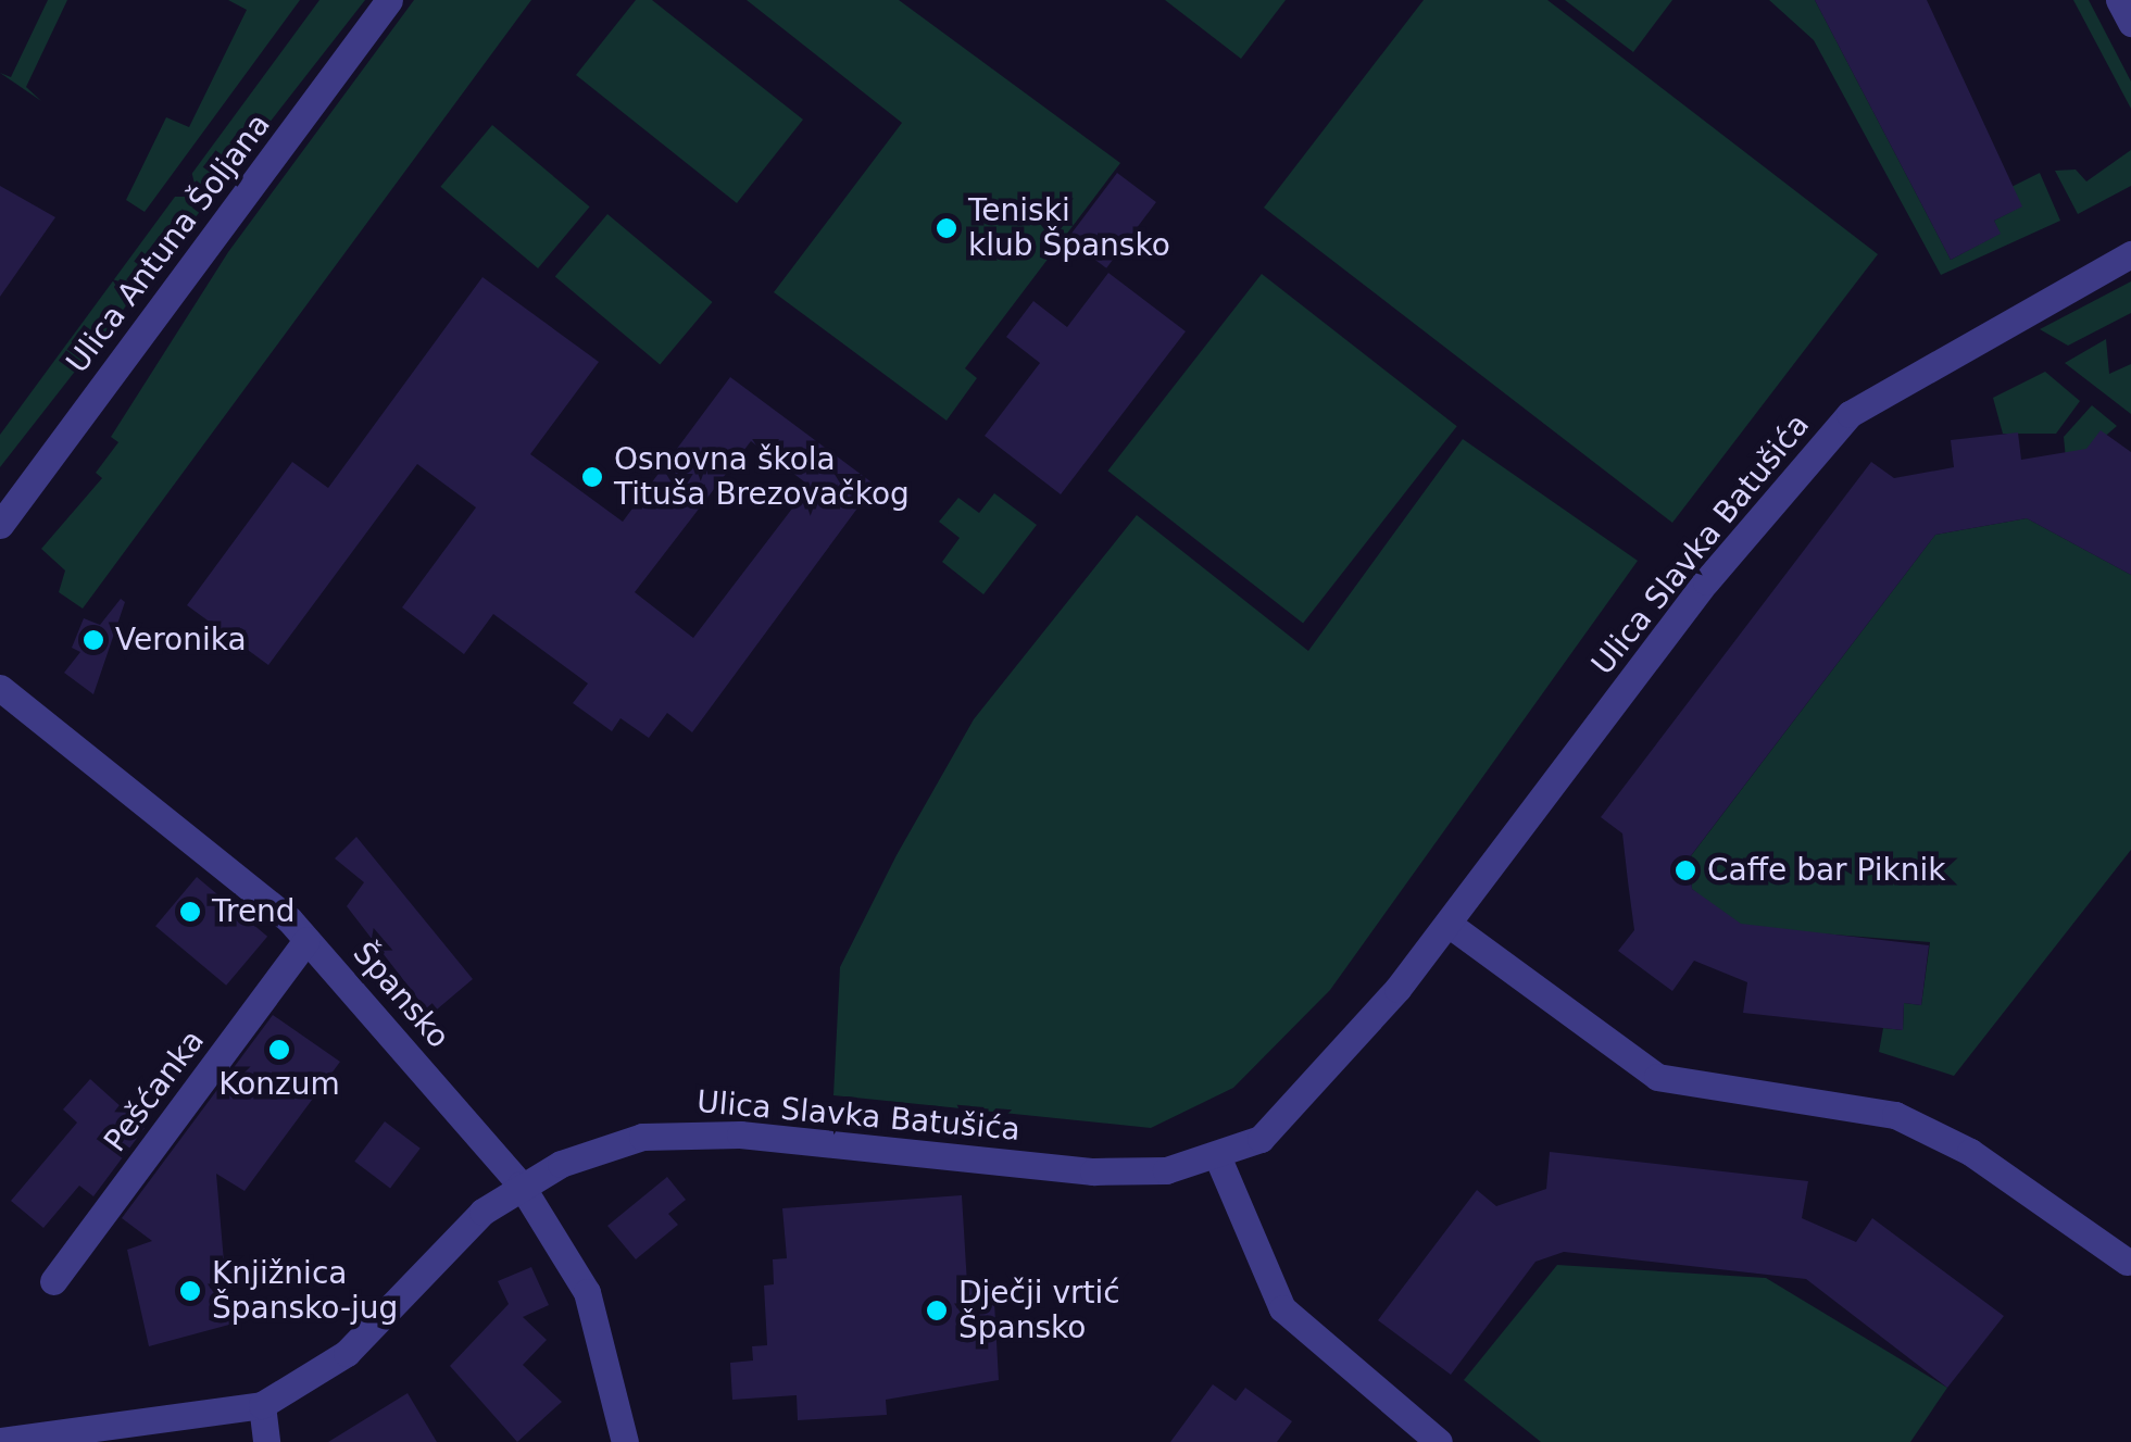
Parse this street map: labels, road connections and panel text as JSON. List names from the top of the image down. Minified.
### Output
{"streets":{"street":["Ulica Antuna Šoljana","Ulica Slavka Batušića","Špansko","Pešćanka"]},"crossings":[["Ulica Slavka Batušića","Špansko"],["Špansko","Pešćanka"]],"places":["Teniski klub Špansko","Osnovna škola Tituša Brezovačkog","Veronika","Caffe bar Piknik","Trend","Konzum","Knjižnica Špansko-jug","Dječji vrtić Špansko"]}
